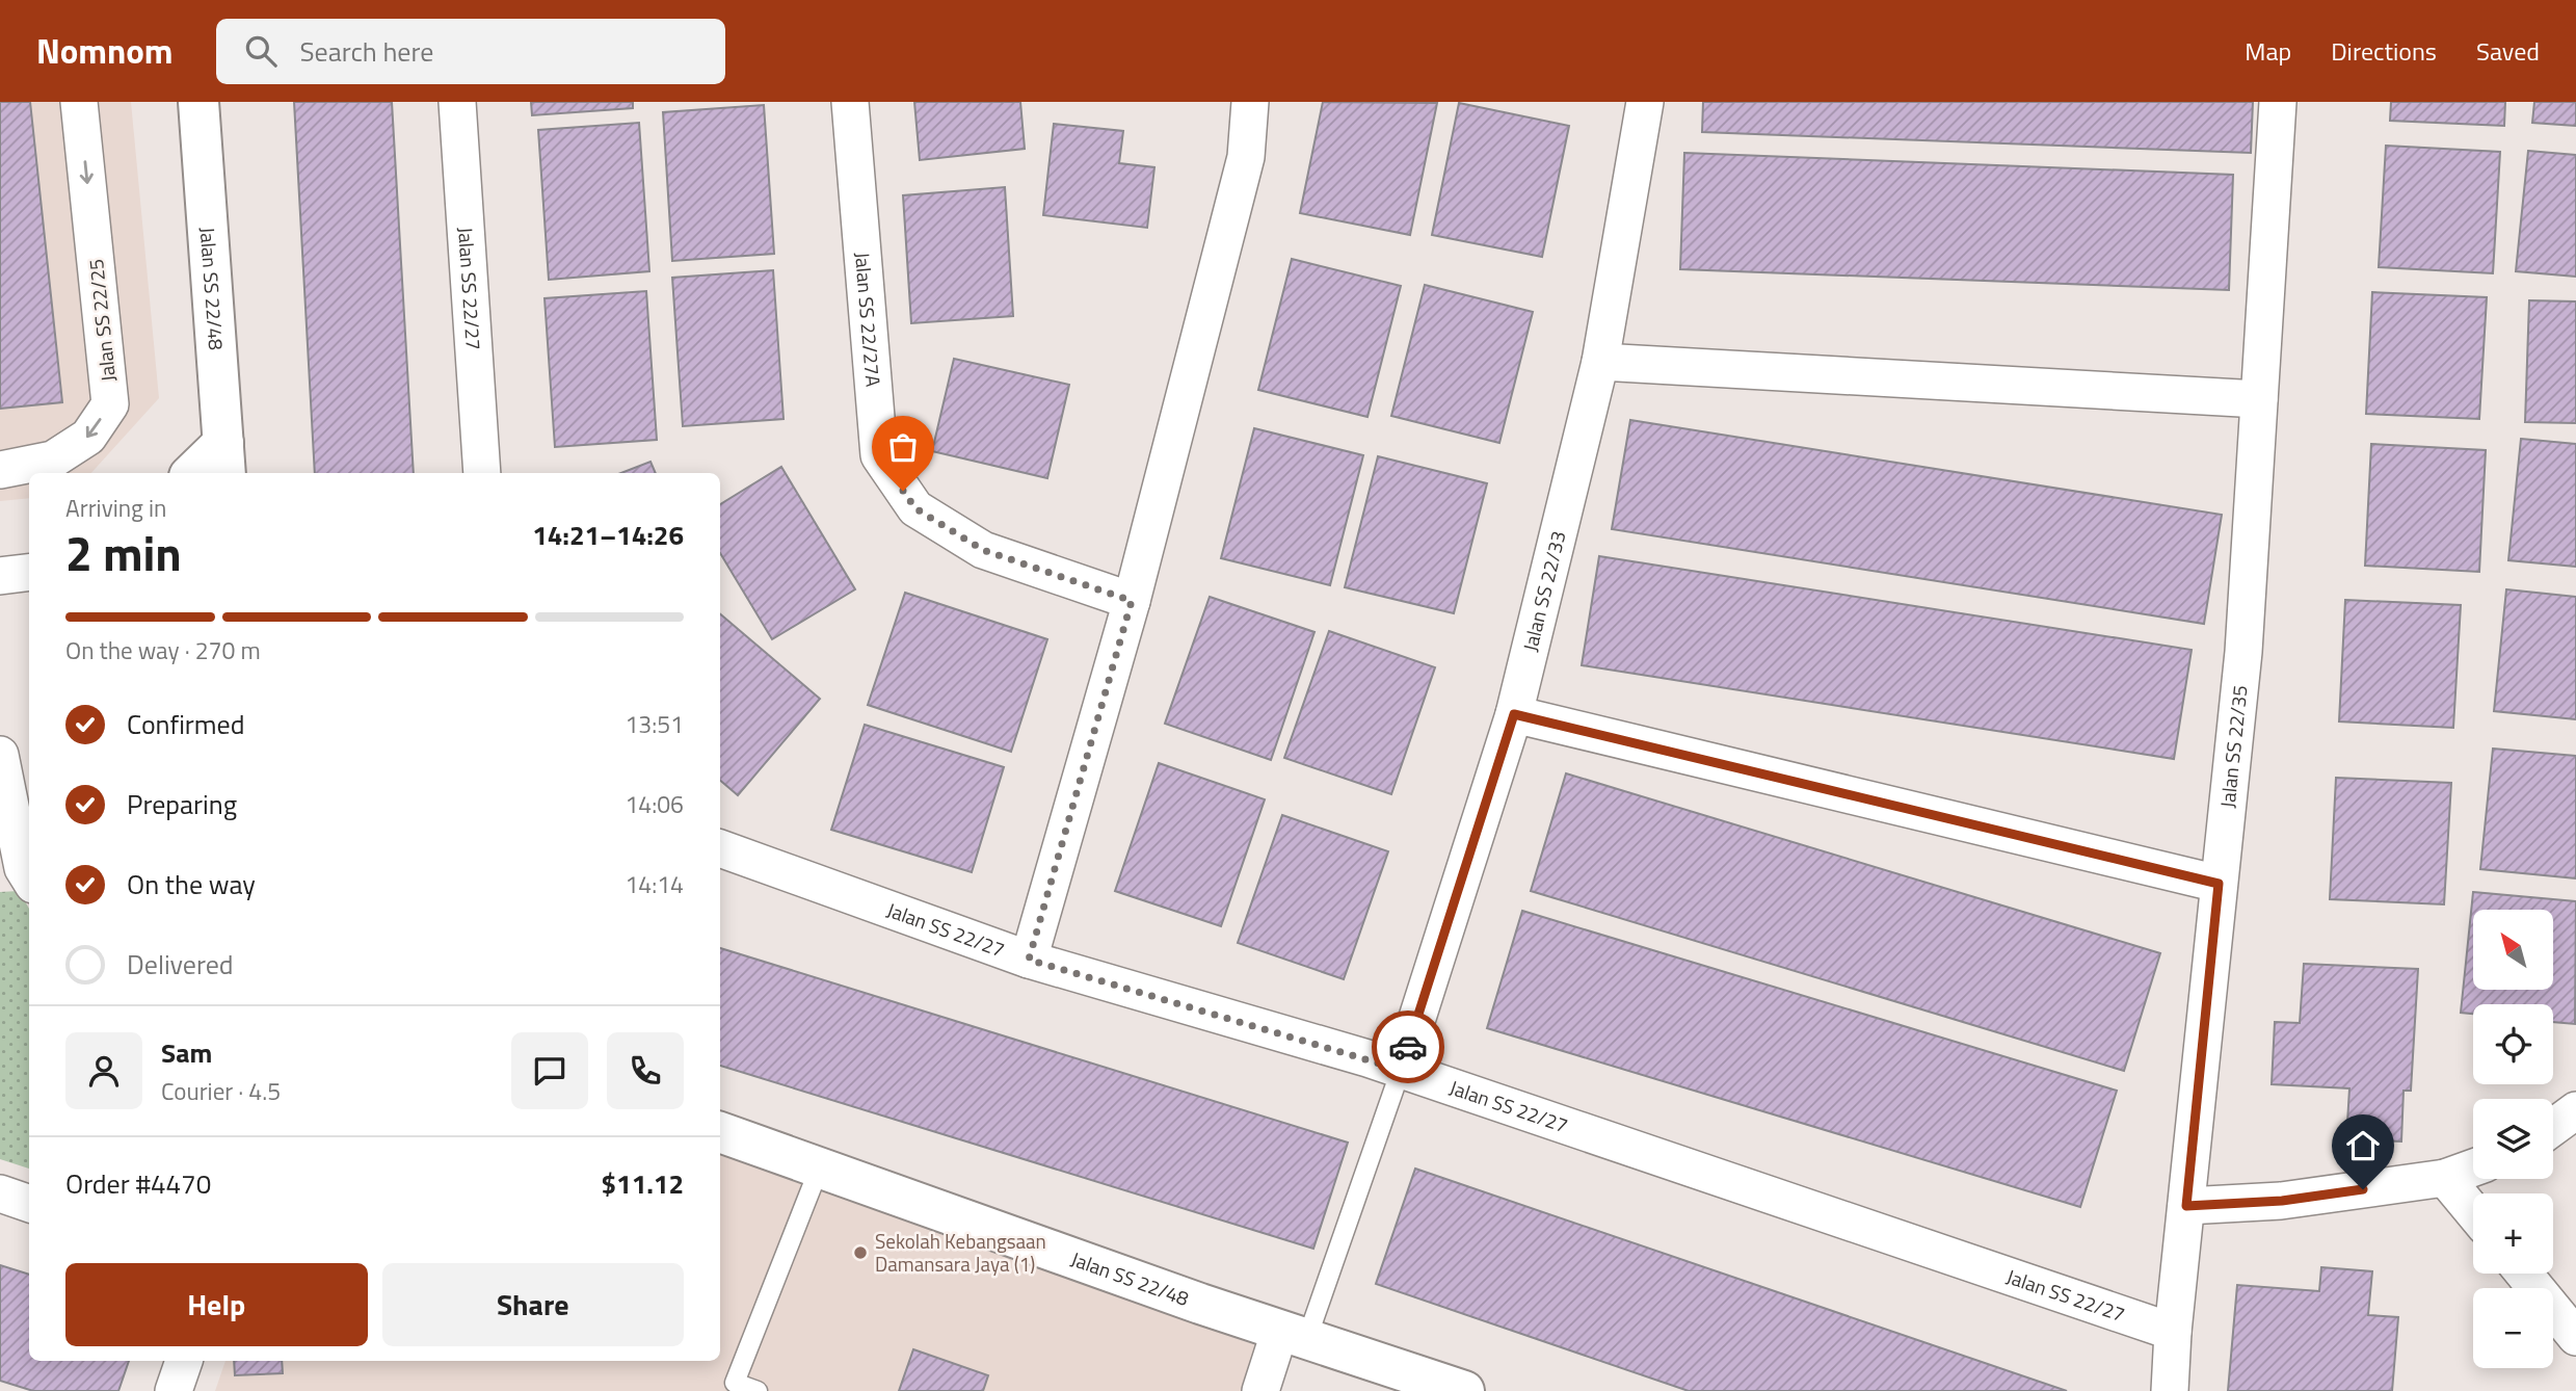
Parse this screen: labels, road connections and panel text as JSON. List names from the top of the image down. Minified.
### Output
{"streets":{"street":["Jalan SS 22/48","Jalan SS 22/27","Jalan SS 22/25","Jalan SS 22/27A","Jalan SS 22/33","Jalan SS 22/35"]},"crossings":[["Jalan SS 22/27","Jalan SS 22/33"],["Jalan SS 22/27","Jalan SS 22/35"]],"one_way":["Jalan SS 22/25"],"places":["Sekolah Kebangsaan Damansara Jaya (1)"],"north":"top left","page":{"header":"Nomnom","search":"Search here","nav":["Map","Directions","Saved"],"heading":["2 min","Arriving in","14:21–14:26"],"panel":["Sam","Courier · 4.5","Order #4470","$11.12"],"bar":"On the way · 270 m","list":[["Confirmed","13:51"],["Preparing","14:06"],["On the way","14:14"],"Delivered"],"map_buttons":["+","−"],"buttons":["Help","Share"]}}
